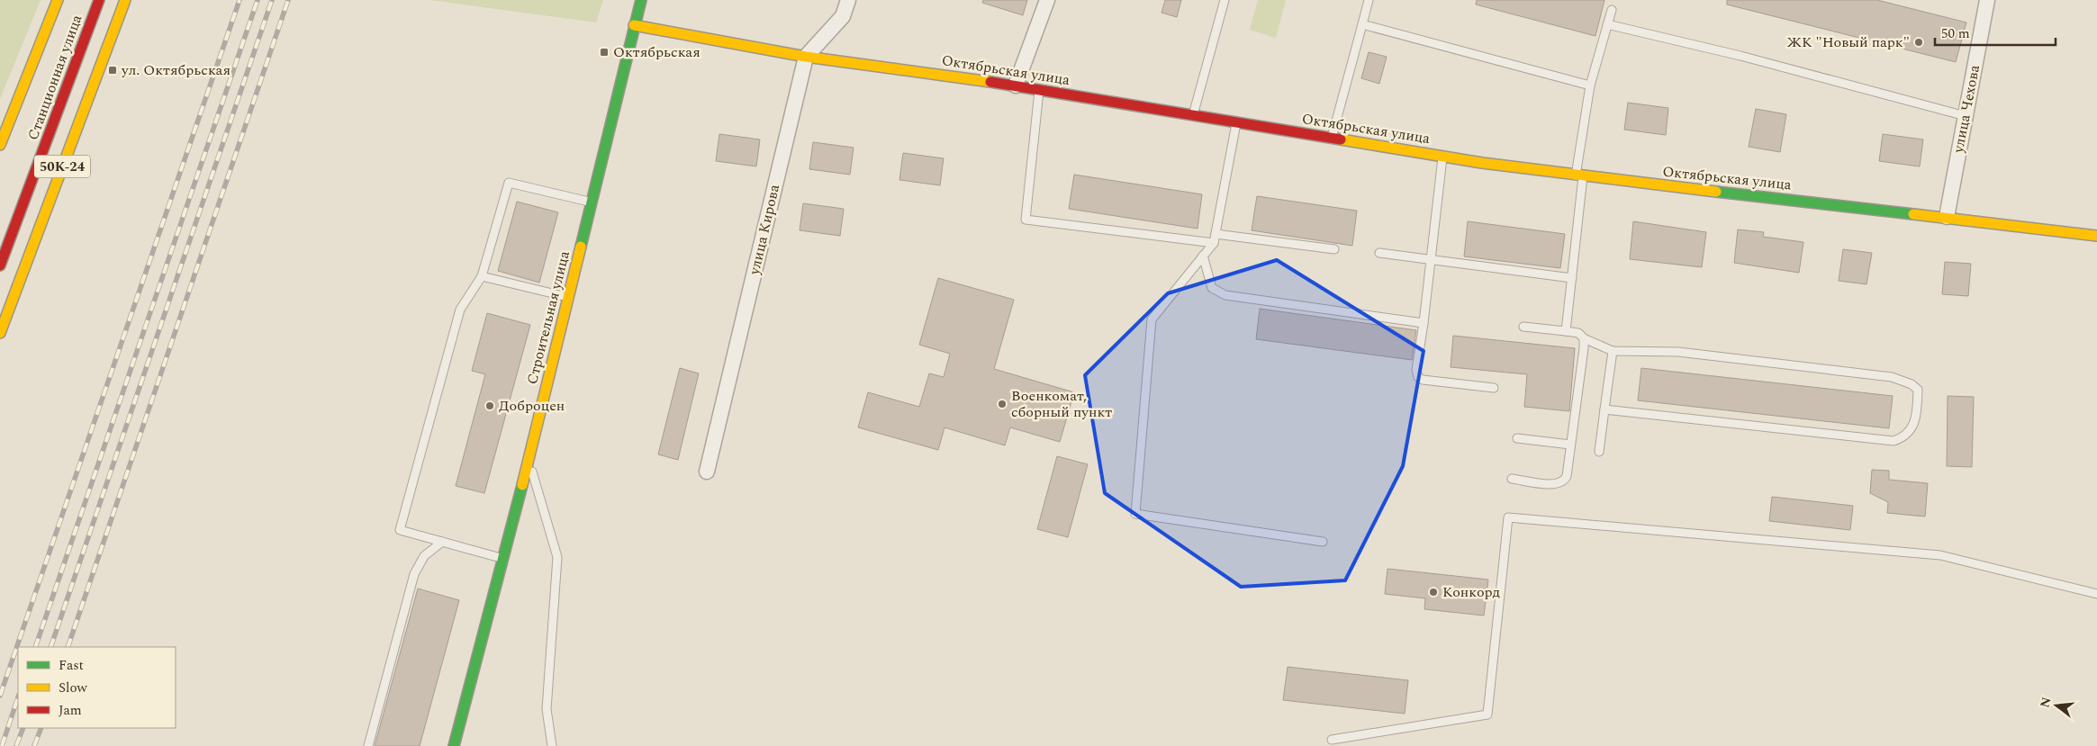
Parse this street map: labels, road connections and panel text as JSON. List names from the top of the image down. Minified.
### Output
{"streets":{"street":["Октябрьская улица","Станционная улица","улица Чехова","50К-24","улица Кирова","Строительная улица"]},"crossings":[["Октябрьская улица","улица Чехова"],["Октябрьская улица","улица Кирова"],["Октябрьская улица","Строительная улица"]],"places":{"other":["ЖК \"Новый парк\"","Военкомат, сборный пункт","Доброцен","Конкорд"],"transit":["Октябрьская","ул. Октябрьская"]},"legend":["Fast","Slow","Jam"],"scale_bar":"50 m","north":"left"}
